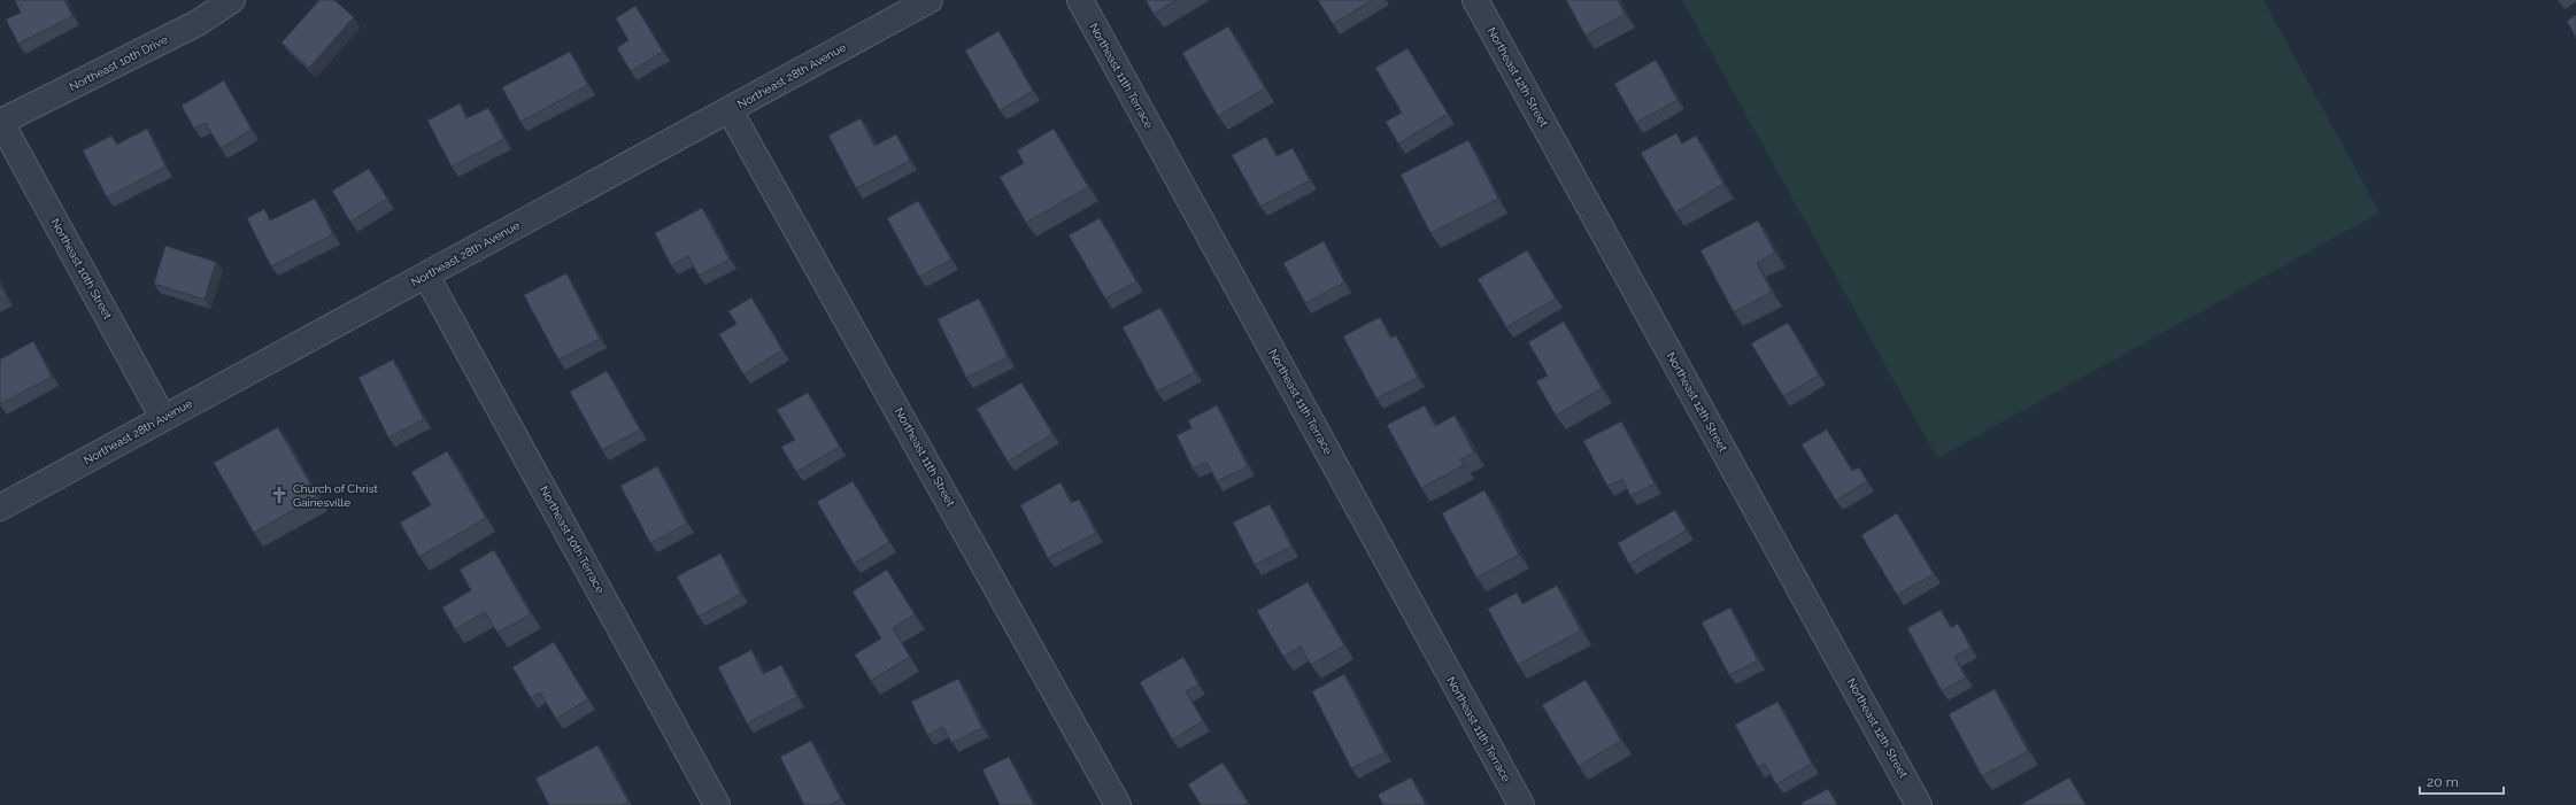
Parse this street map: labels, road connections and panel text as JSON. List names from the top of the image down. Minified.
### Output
{"streets":{"street":["Northeast 10th Drive","Northeast 28th Avenue","Northeast 11th Terrace","Northeast 12th Street","Northeast 10th Street","Northeast 11th Street","Northeast 10th Terrace"]},"crossings":[["Northeast 10th Drive","Northeast 10th Street"],["Northeast 28th Avenue","Northeast 10th Street"],["Northeast 28th Avenue","Northeast 11th Street"],["Northeast 28th Avenue","Northeast 10th Terrace"]],"places":{"church":["Church of Christ Gainesville"]},"scale_bar":"20 m"}
